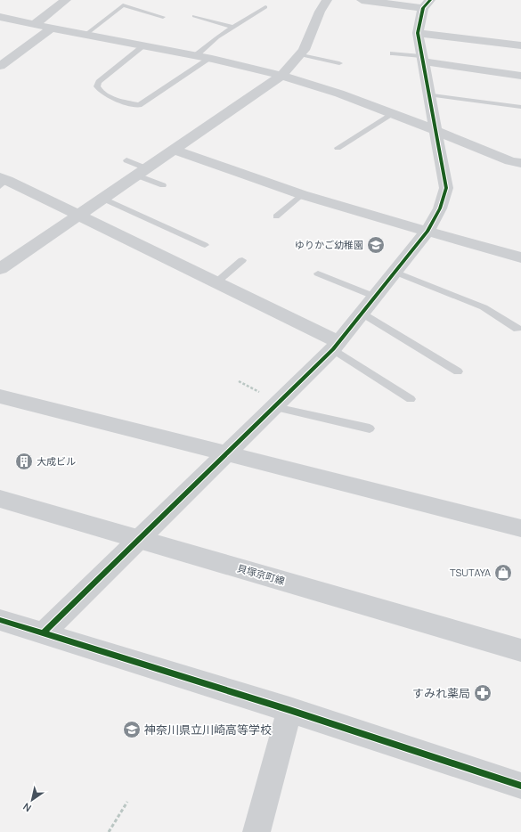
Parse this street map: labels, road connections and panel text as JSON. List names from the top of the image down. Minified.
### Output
{"streets":{"street":["貝塚京町線"]},"places":{"school or university":["ゆりかご幼稚園","神奈川県立川崎高等学校"],"building":["大成ビル"],"shop":["TSUTAYA"],"pharmacy":["すみれ薬局"]},"north":"bottom left"}
